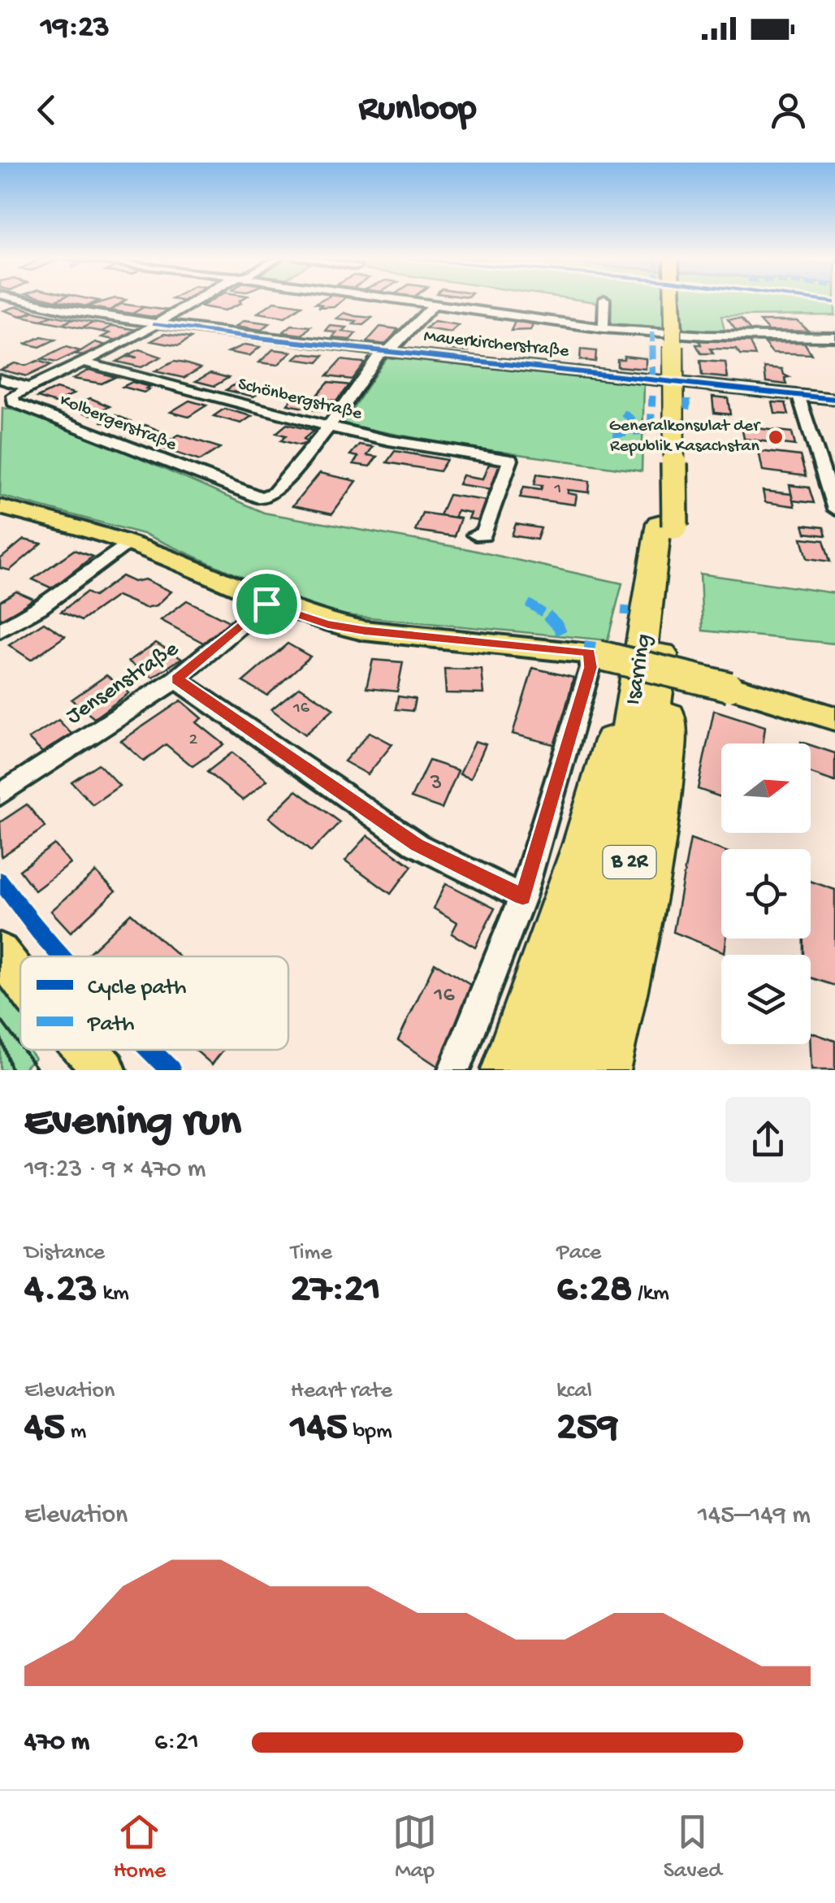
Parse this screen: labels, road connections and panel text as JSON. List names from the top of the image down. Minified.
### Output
{"streets":{"highway":["Isarring","B 2R"],"street":["Mauerkircherstraße","Schönbergstraße","Kolbergerstraße","Jensenstraße"]},"crossings":[["Schönbergstraße","Kolbergerstraße"]],"places":["Generalkonsulat der Republik Kasachstan"],"house_numbers":["1","16","2","3","16"],"legend":["Cycle path","Path"],"north":"right","page":{"status":"19:23","header":"Runloop","heading":["Evening run","19:23 · 9 × 470 m"],"stats":[["Distance","4.23 km"],["Time","27:21"],["Pace","6:28 /km"],["Elevation","45 m"],["Heart rate","145 bpm"],["kcal","259"]],"chart":["Elevation","145–149 m"],"list":[{"name":"470 m","note":"6:21"}],"tabs":["Home","Map","Saved"]}}
